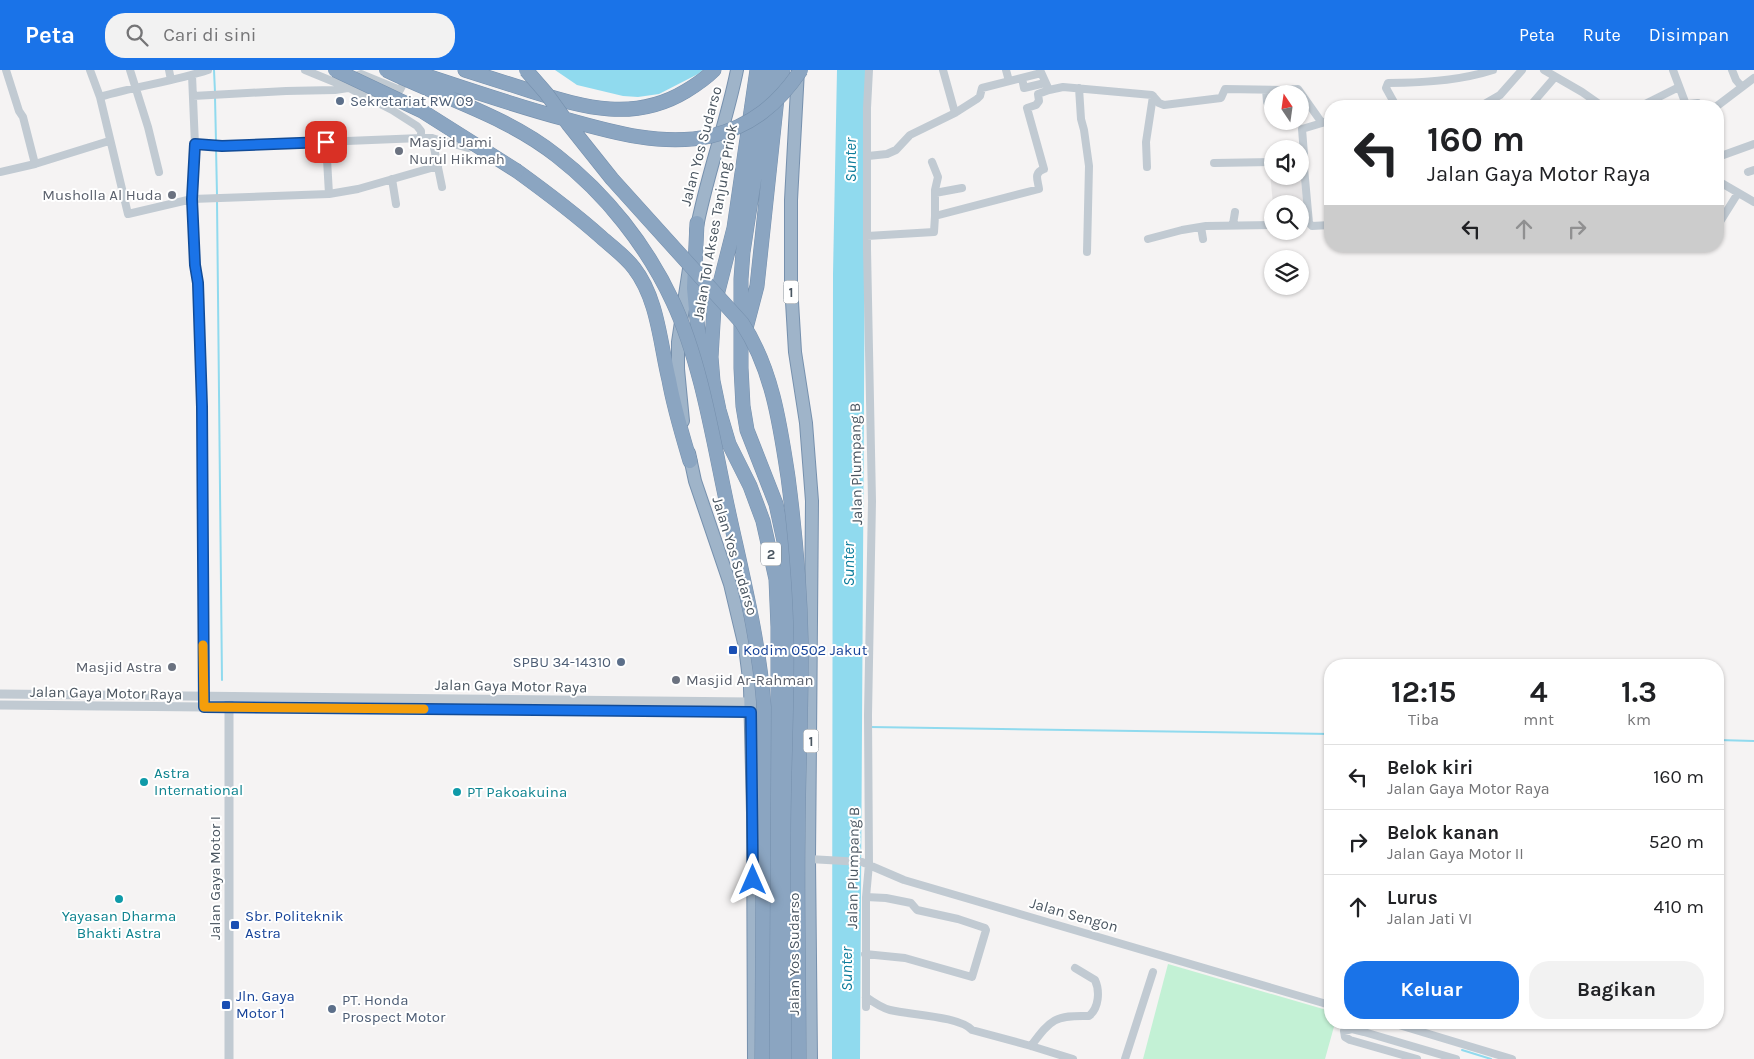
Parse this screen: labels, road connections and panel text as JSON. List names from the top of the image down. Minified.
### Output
{"streets":{"highway":["Jalan Yos Sudarso","Jalan Tol Akses Tanjung Priok","1","2"],"street":["Jalan Plumpang B","Jalan Gaya Motor Raya","Jalan Gaya Motor I","Jalan Sengon"]},"crossings":[["Jalan Yos Sudarso","Jalan Gaya Motor Raya"],["Jalan Yos Sudarso","Jalan Sengon"],["Jalan Plumpang B","Jalan Sengon"],["Jalan Gaya Motor Raya","Jalan Gaya Motor I"]],"water":["Sunter"],"places":{"other":["Sekretariat RW 09","Masjid Jami Nurul Hikmah","Musholla Al Huda","SPBU 34-14310","Masjid Astra","Masjid Ar-Rahman","Astra International","PT Pakoakuina","Yayasan Dharma Bhakti Astra","PT. Honda Prospect Motor"],"transit":["Kodim 0502 Jakut","Sbr. Politeknik Astra","Jln. Gaya Motor 1"]},"north":"top","page":{"header":"Peta","search":"Cari di sini","nav":["Peta","Rute","Disimpan"],"turn":["160 m","Jalan Gaya Motor Raya"],"eta":["12:15","Tiba","4","mnt","1.3","km"],"list":[{"name":"Belok kiri","note":"Jalan Gaya Motor Raya","value":"160 m"},{"name":"Belok kanan","note":"Jalan Gaya Motor II","value":"520 m"},{"name":"Lurus","note":"Jalan Jati VI","value":"410 m"}],"buttons":["Keluar","Bagikan"]}}
